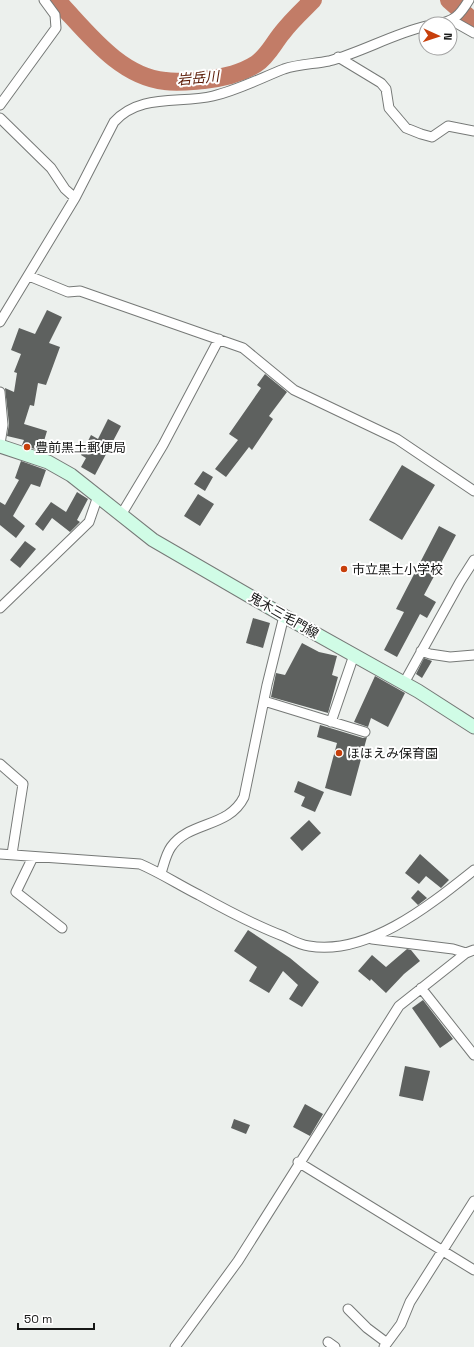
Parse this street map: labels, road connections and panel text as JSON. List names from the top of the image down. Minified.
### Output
{"streets":{"main road":["鬼木三毛門線"]},"water":["岩岳川"],"places":["豊前黒土郵便局","市立黒土小学校","ほほえみ保育園"],"scale_bar":"50 m","north":"right"}
